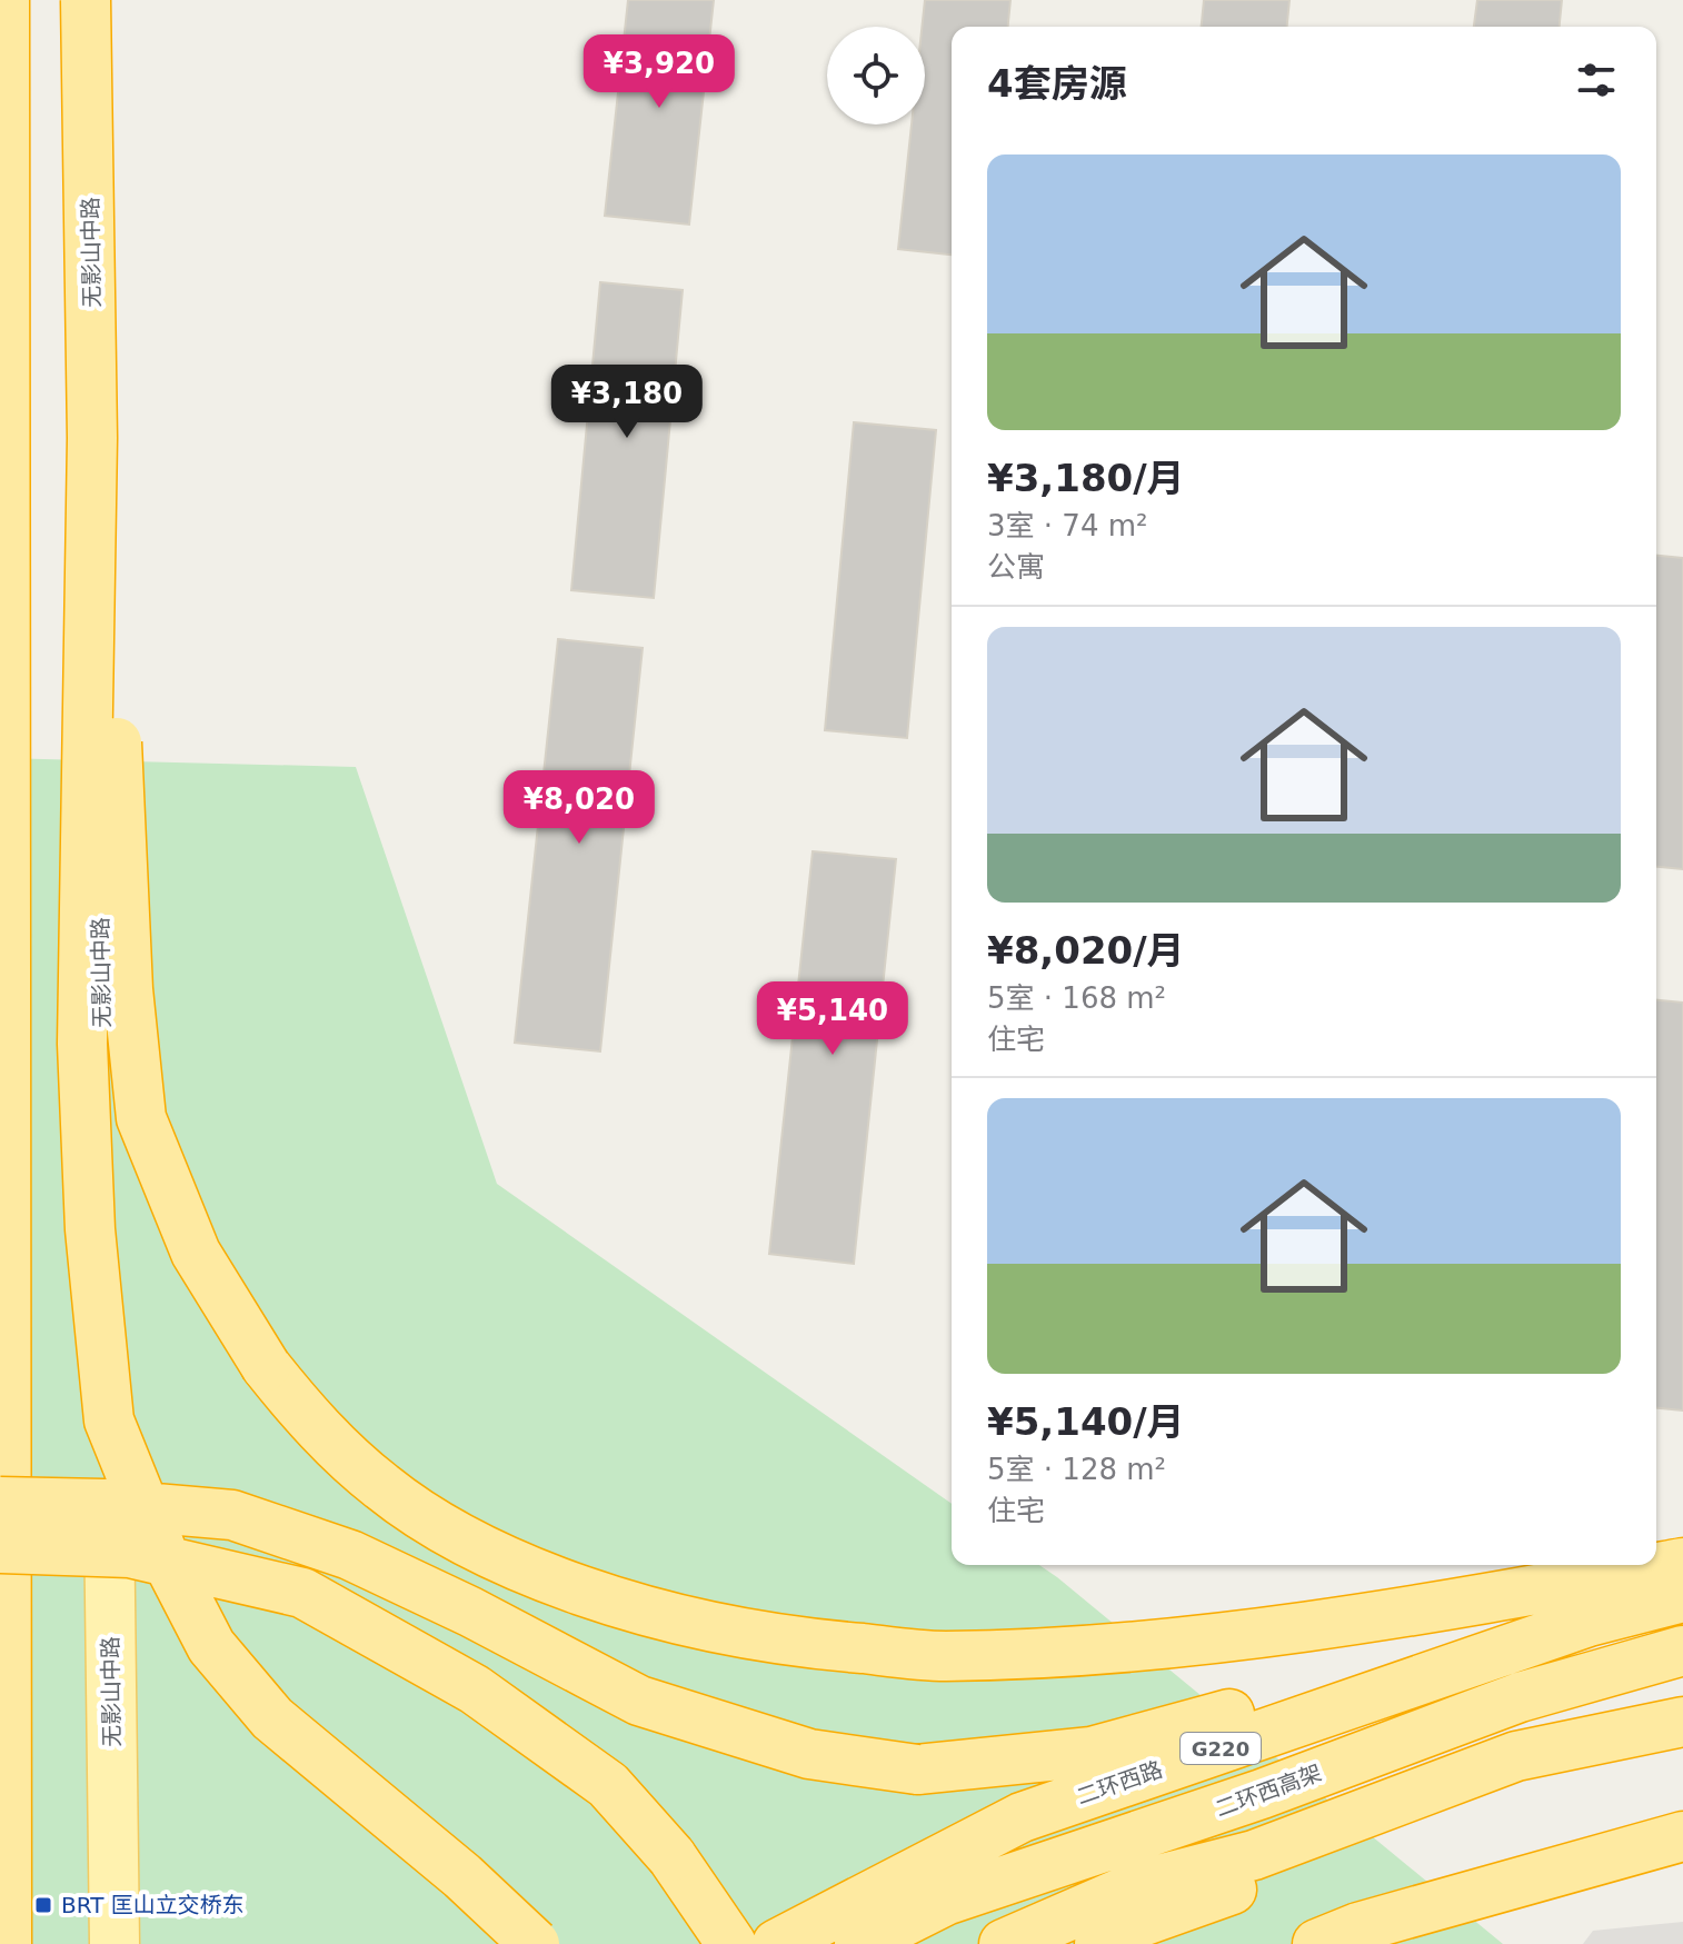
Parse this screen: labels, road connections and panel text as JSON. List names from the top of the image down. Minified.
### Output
{"streets":{"highway":["G220","二环西路","二环西高架"],"main road":["无影山中路"]},"places":{"transit":["BRT 匡山立交桥东"]},"page":{"heading":"4套房源","price":["¥3,920","¥3,180","¥8,020","¥5,140"],"list":[{"name":"¥3,180/月","note":"3室 · 74 m² · 公寓"},{"name":"¥8,020/月","note":"5室 · 168 m² · 住宅"},{"name":"¥5,140/月","note":"5室 · 128 m² · 住宅"}]}}
